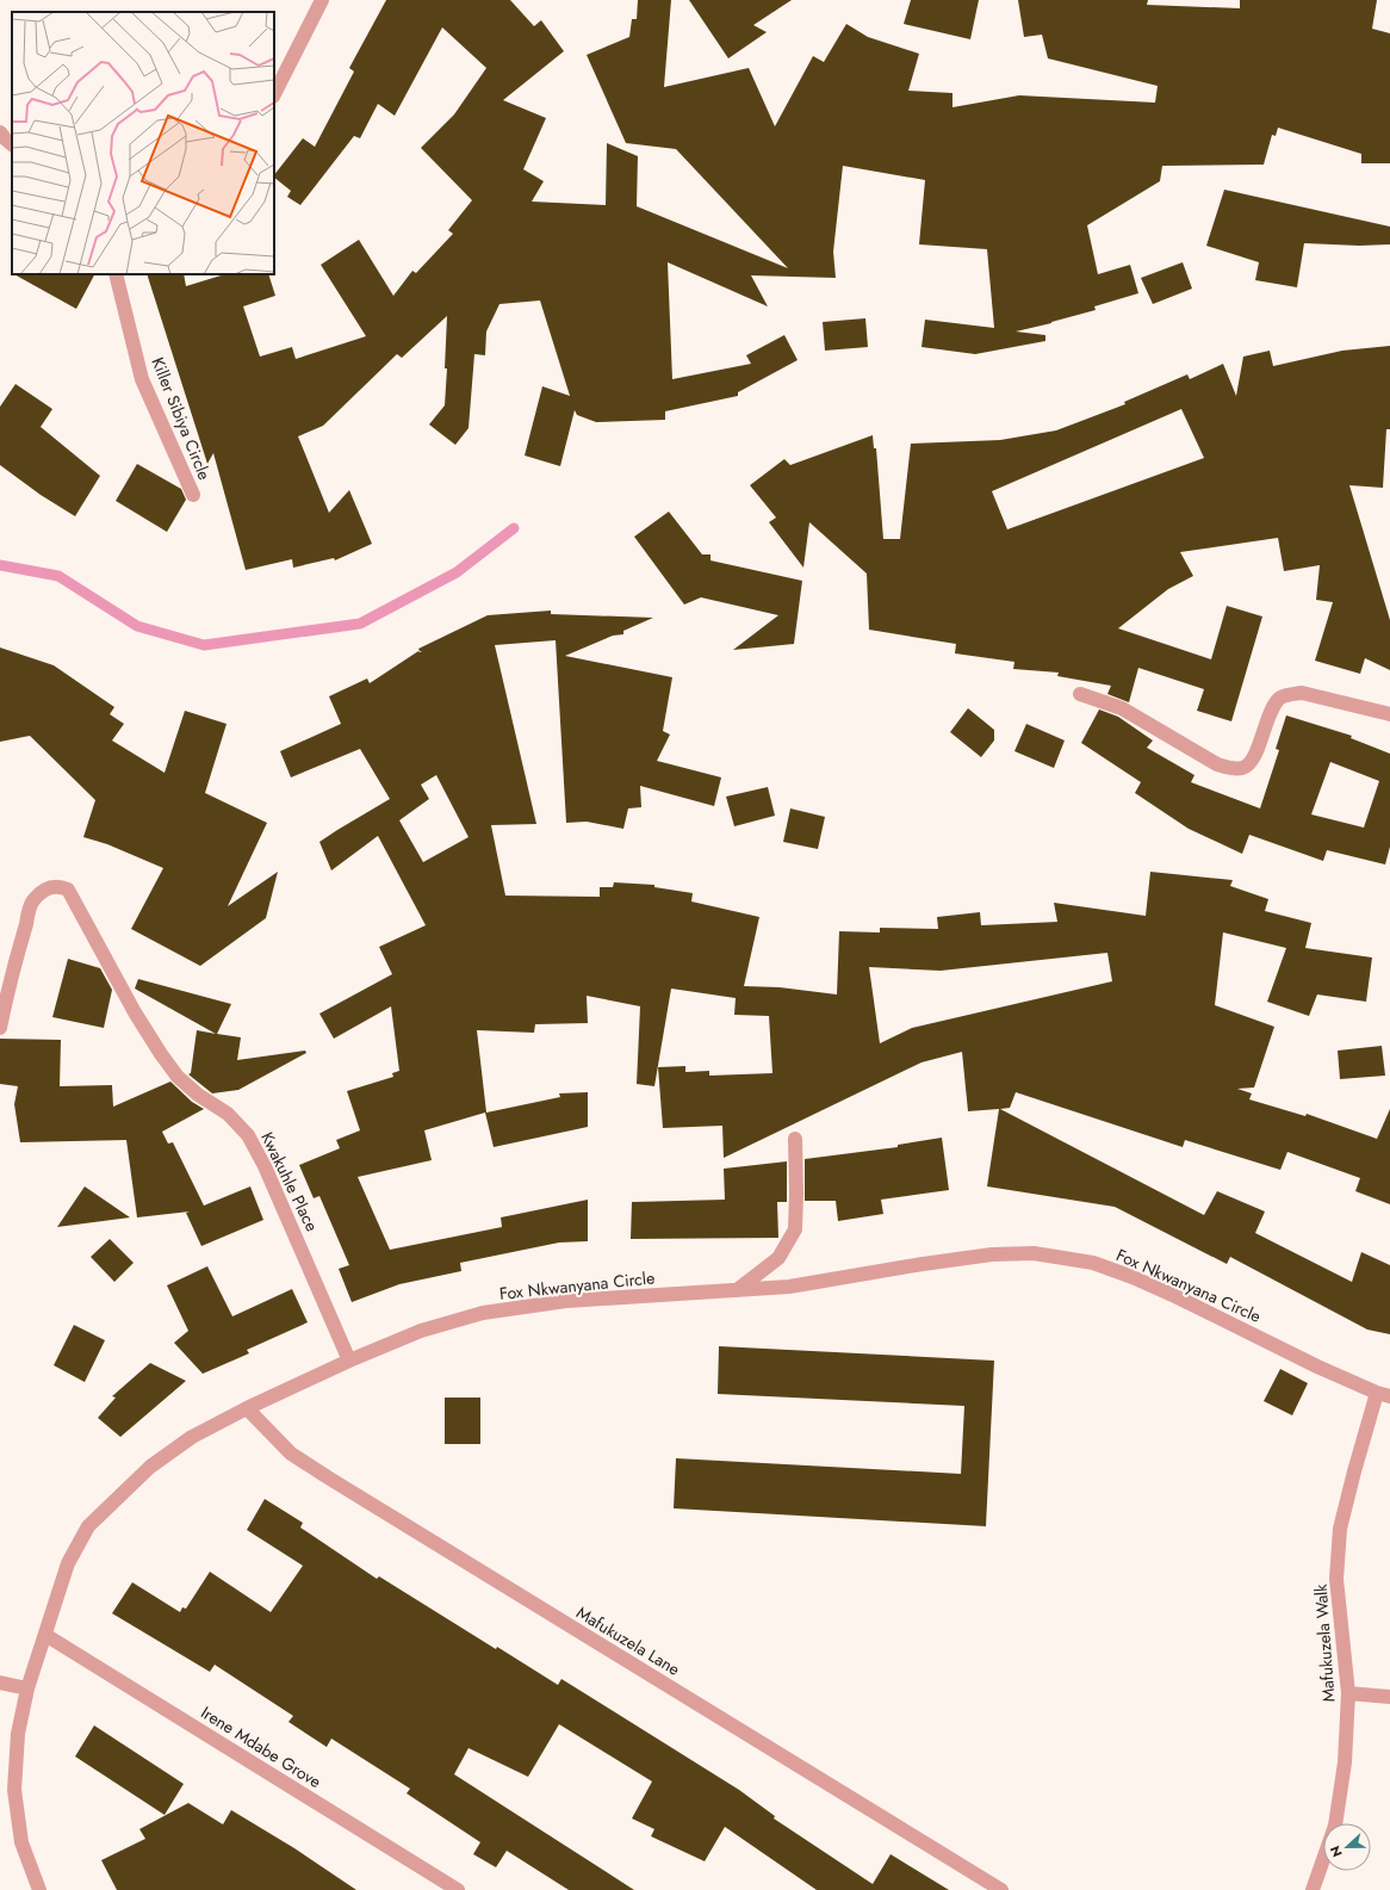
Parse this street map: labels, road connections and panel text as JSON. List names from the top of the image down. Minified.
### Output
{"streets":{"street":["Killer Sibiya Circle","Kwakuhle Place","Fox Nkwanyana Circle","Mafukuzela Lane","Mafukuzela Walk","Irene Mdabe Grove"]},"crossings":[["Kwakuhle Place","Fox Nkwanyana Circle"],["Fox Nkwanyana Circle","Mafukuzela Lane"],["Fox Nkwanyana Circle","Mafukuzela Walk"],["Fox Nkwanyana Circle","Irene Mdabe Grove"]],"north":"left"}
